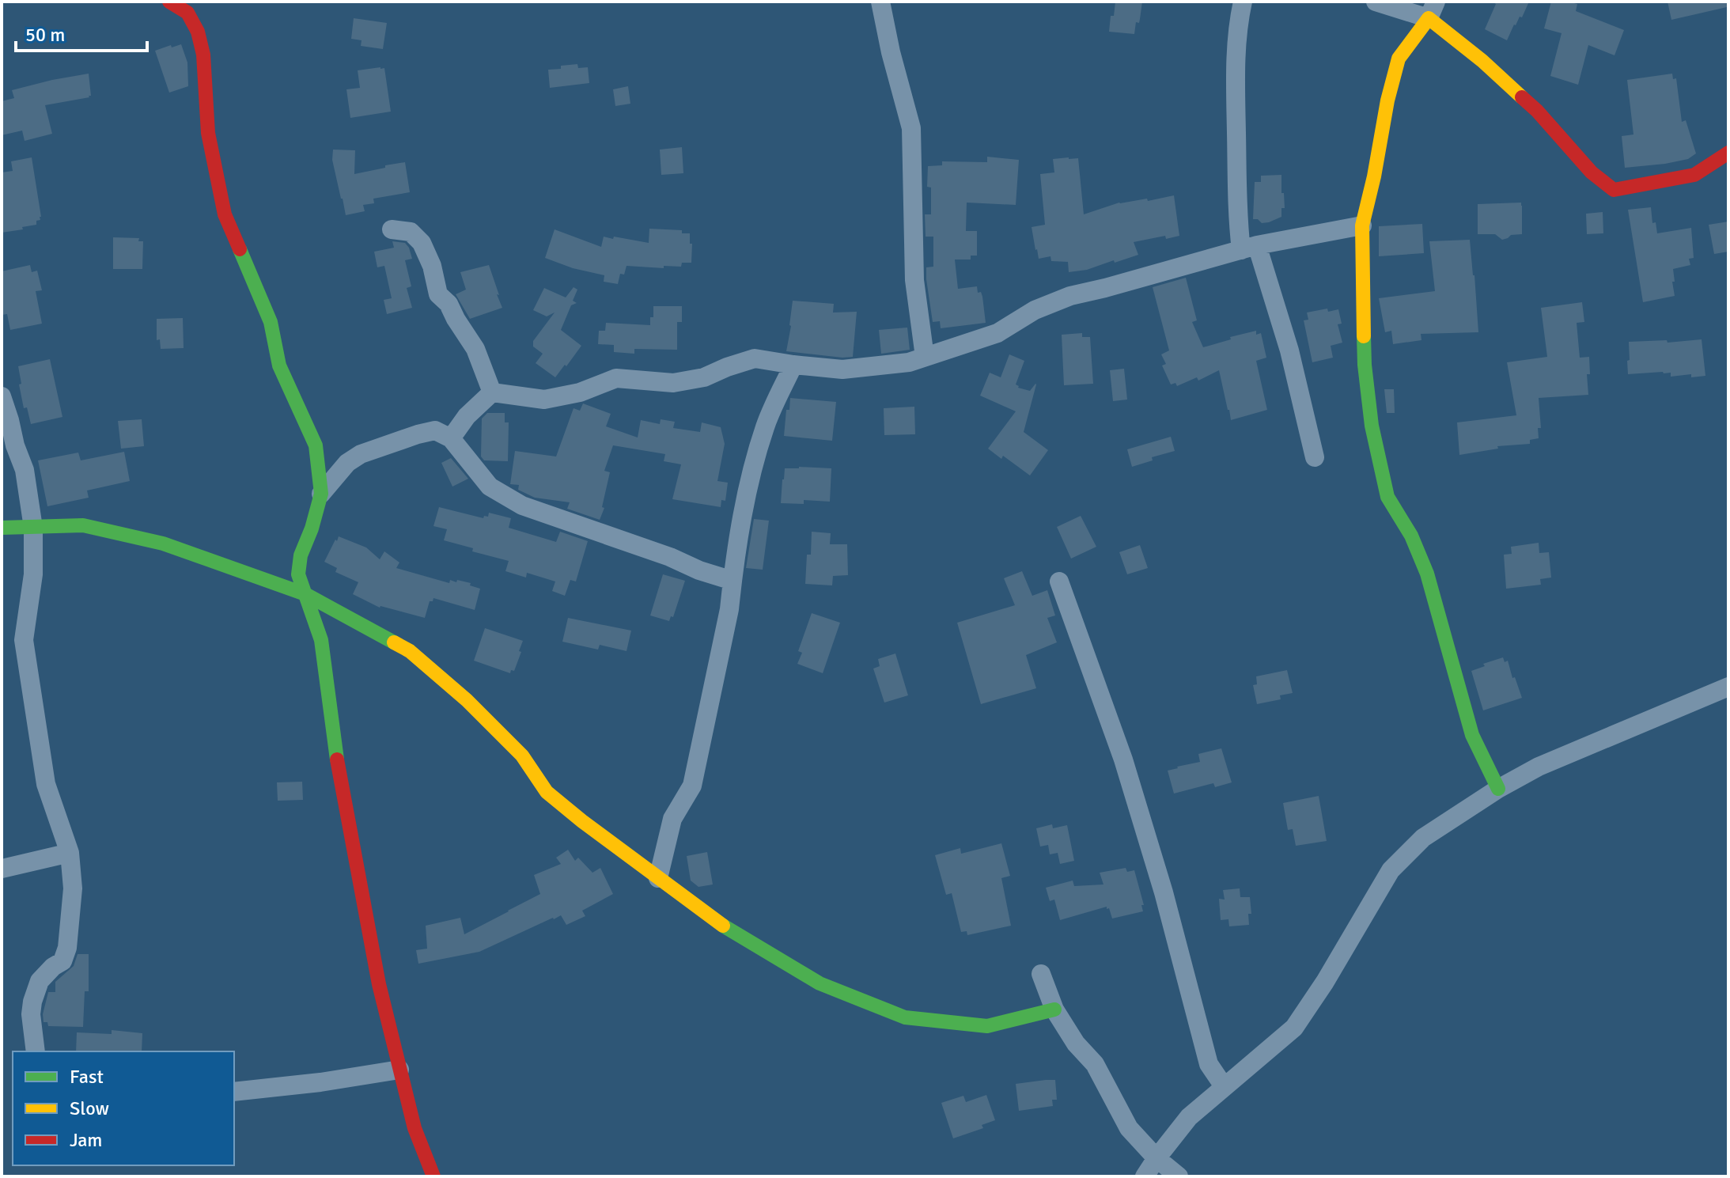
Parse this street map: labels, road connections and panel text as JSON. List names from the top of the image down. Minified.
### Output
{"legend":["Fast","Slow","Jam"],"scale_bar":"50 m"}
